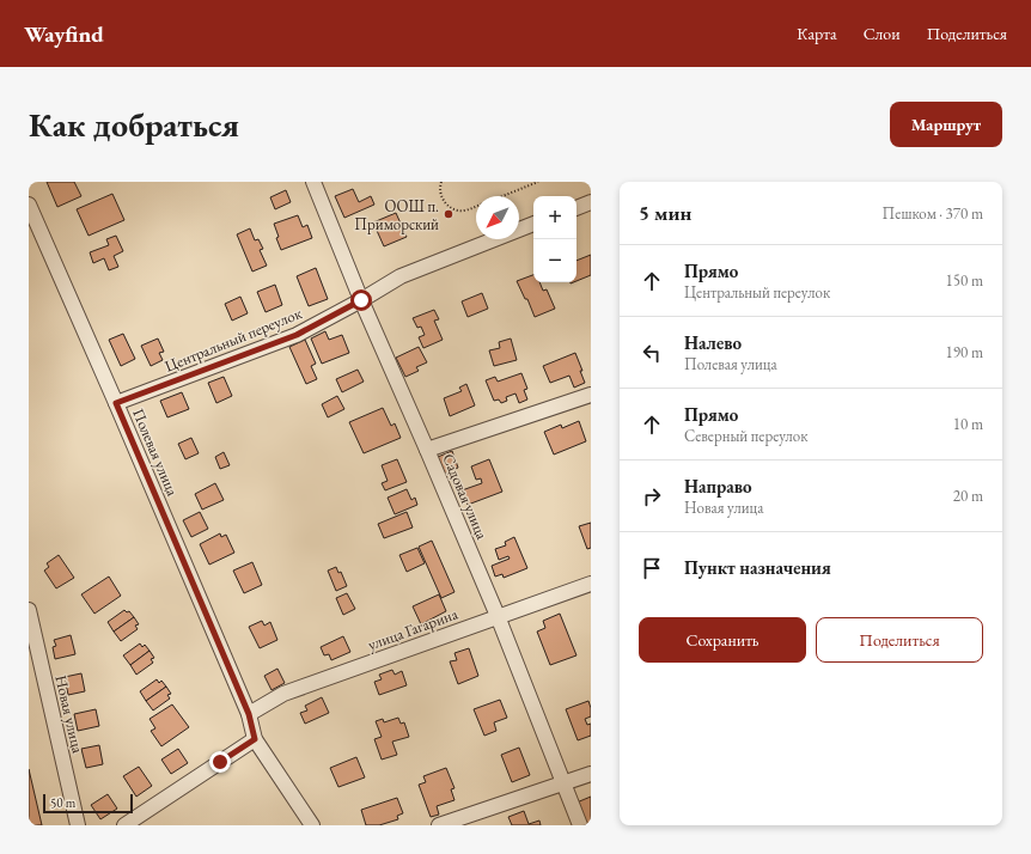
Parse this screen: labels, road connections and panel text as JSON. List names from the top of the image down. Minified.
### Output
{"streets":{"street":["Центральный переулок","Полевая улица","Садовая улица","улица Гагарина","Новая улица"]},"crossings":[["Центральный переулок","Полевая улица"],["Центральный переулок","Садовая улица"],["Полевая улица","улица Гагарина"],["Садовая улица","улица Гагарина"]],"places":["ООШ п. Приморский"],"scale_bar":"50 m","north":"bottom left","page":{"header":"Wayfind","nav":["Карта","Слои","Поделиться"],"buttons":["Маршрут",["Сохранить","Поделиться"]],"title":"Как добраться","heading":["5 мин","Пешком · 370 m"],"map_buttons":["+","−"],"list":[["Прямо","Центральный переулок","150 m"],["Налево","Полевая улица","190 m"],["Прямо","Северный переулок","10 m"],["Направо","Новая улица","20 m"],"Пункт назначения"],"scale":"50 m"}}
